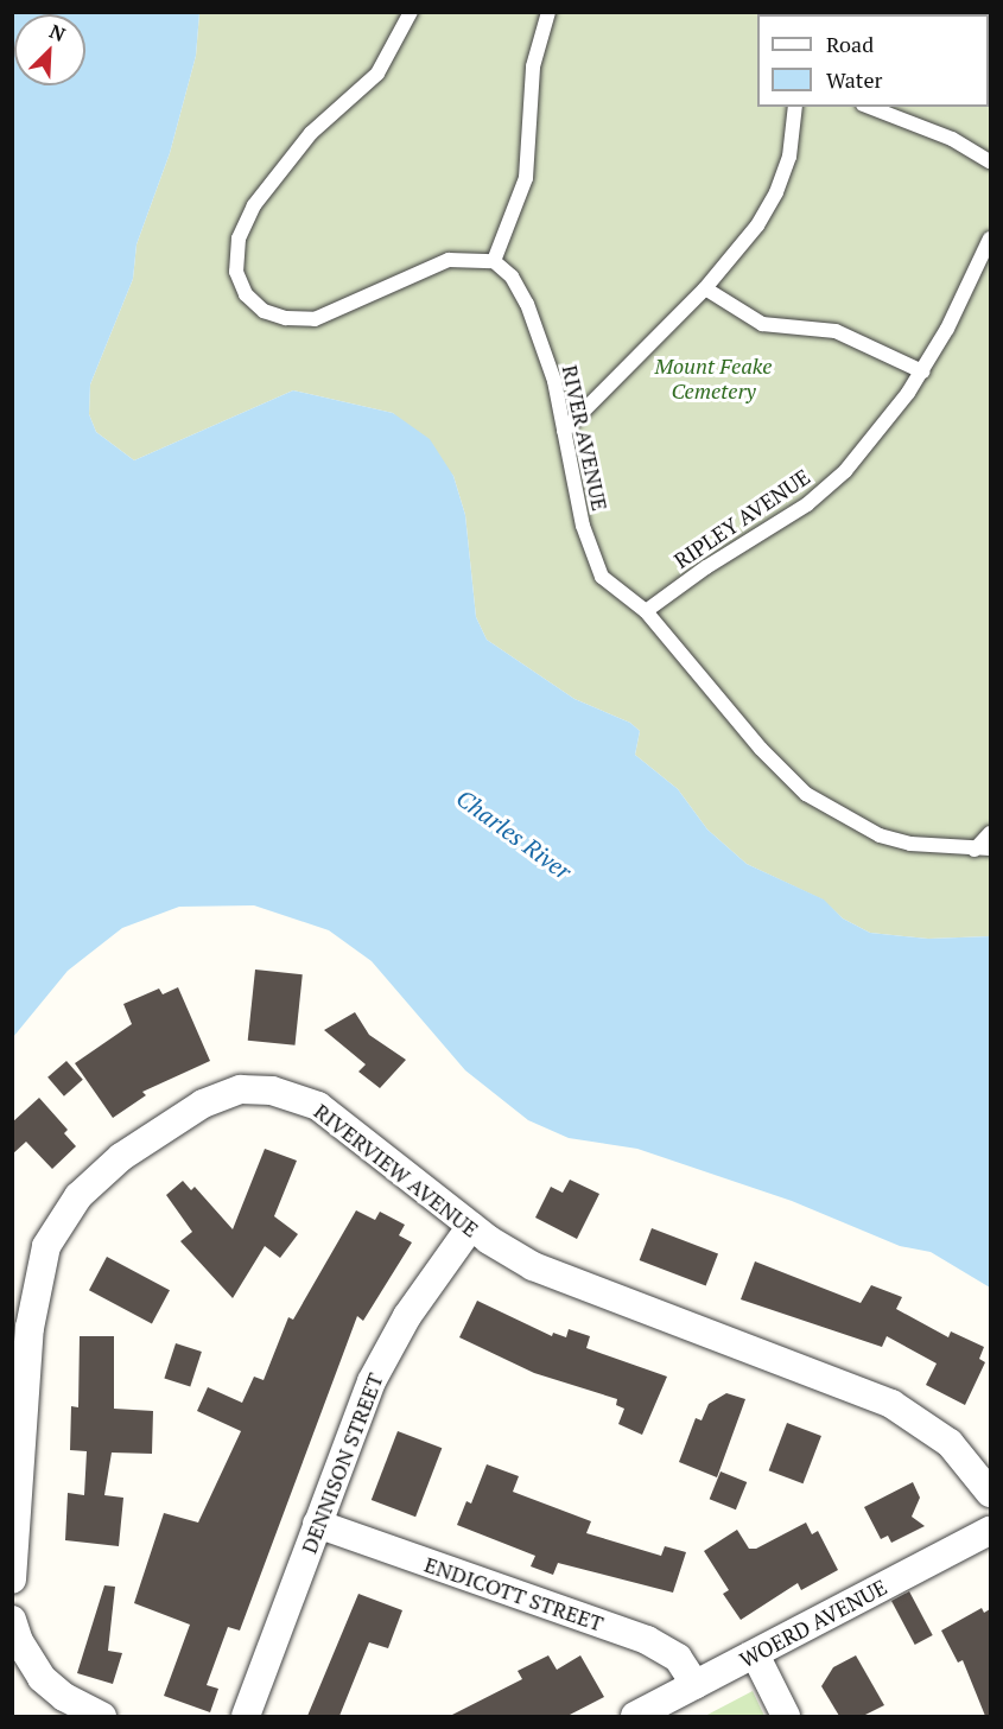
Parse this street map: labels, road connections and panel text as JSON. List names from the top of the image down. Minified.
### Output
{"streets":{"street":["RIVERVIEW AVENUE","DENNISON STREET","ENDICOTT STREET","WOERD AVENUE"],"lane":["RIVER AVENUE","RIPLEY AVENUE"]},"crossings":[["RIVER AVENUE","RIPLEY AVENUE"],["RIVERVIEW AVENUE","DENNISON STREET"],["DENNISON STREET","ENDICOTT STREET"],["ENDICOTT STREET","WOERD AVENUE"]],"water":["Charles River"],"parks":["Mount Feake Cemetery"],"legend":["Road","Water"],"north":"top right"}
